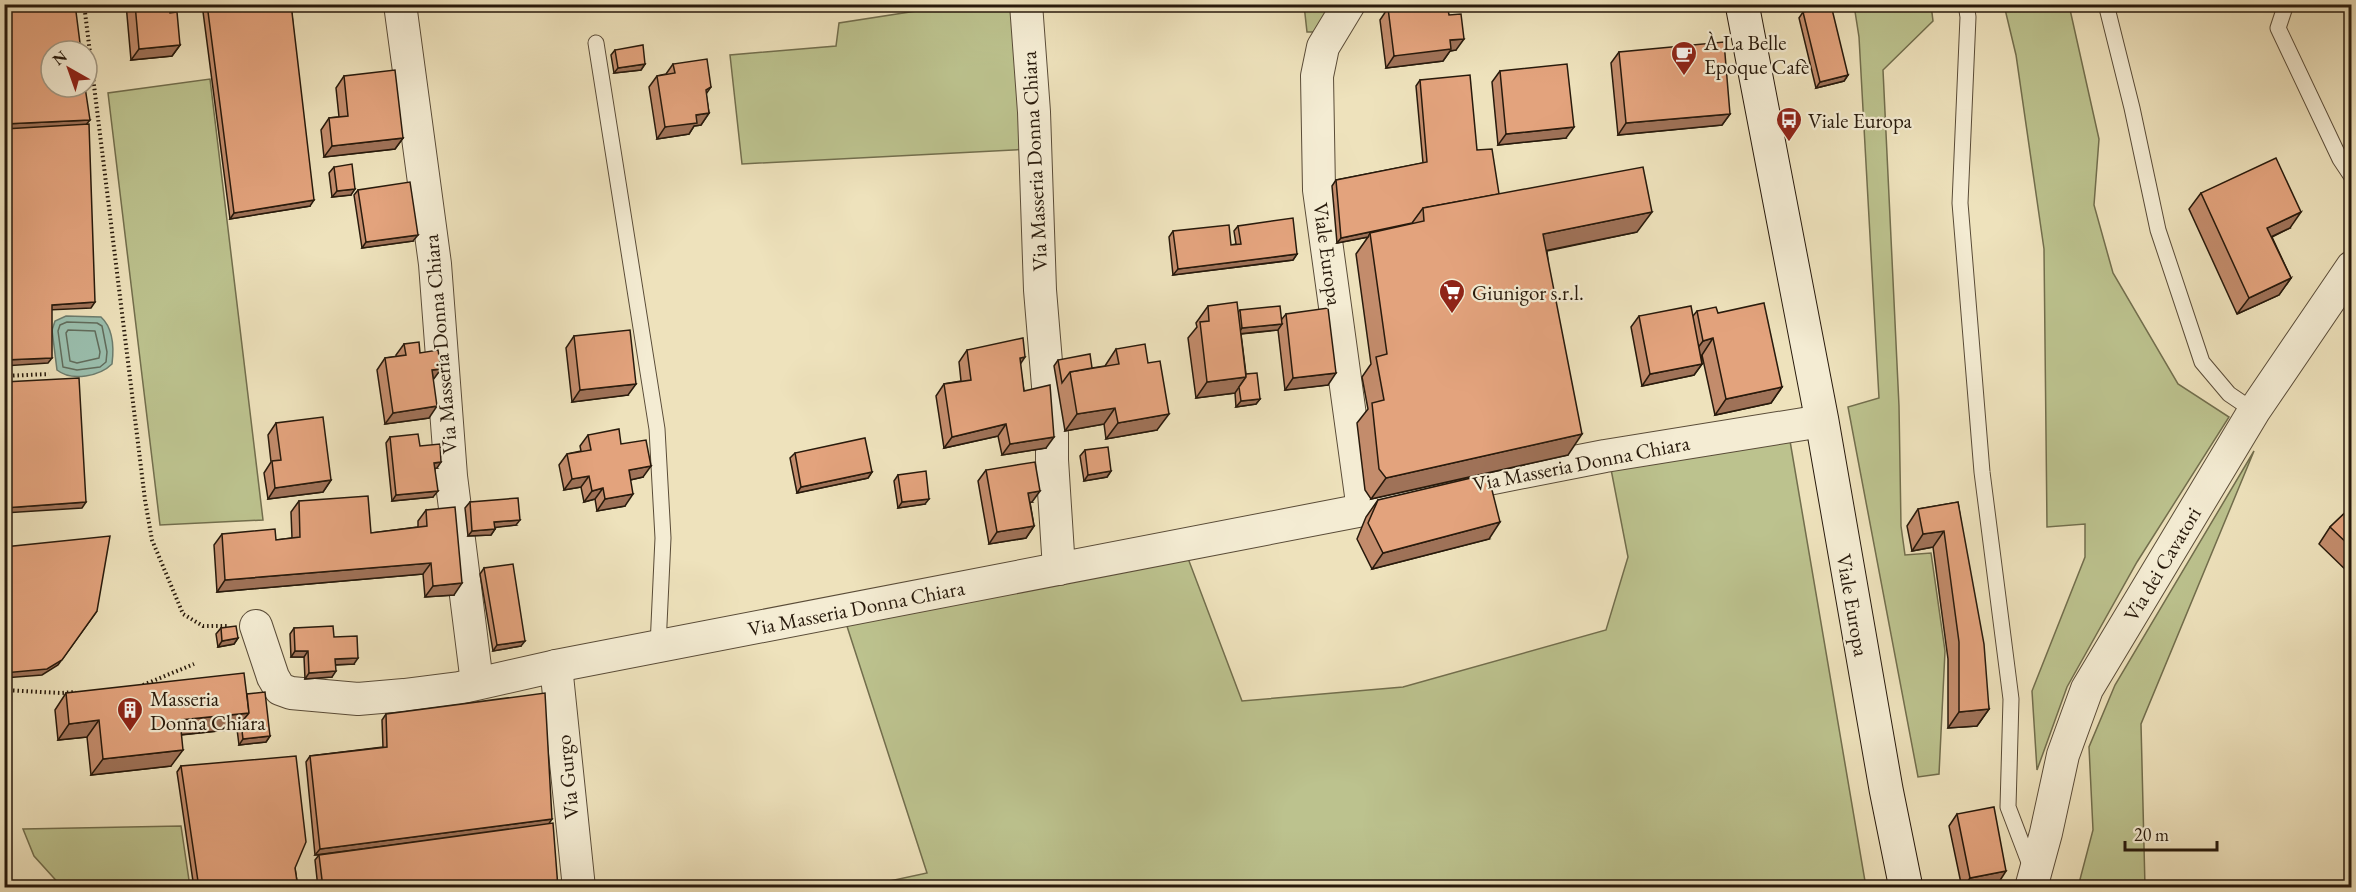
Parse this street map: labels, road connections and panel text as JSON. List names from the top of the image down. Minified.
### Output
{"streets":{"street":["Via Masseria Donna Chiara","Viale Europa","Via dei Cavatori","Via Gurgo"]},"crossings":[["Via Masseria Donna Chiara","Viale Europa"],["Via Masseria Donna Chiara","Via Gurgo"]],"places":{"cafe":["À La Belle Epoque Cafè"],"bus stop":["Viale Europa"],"supermarket":["Giunigor s.r.l."],"building":["Masseria Donna Chiara"]},"scale_bar":"20 m","north":"top left"}
